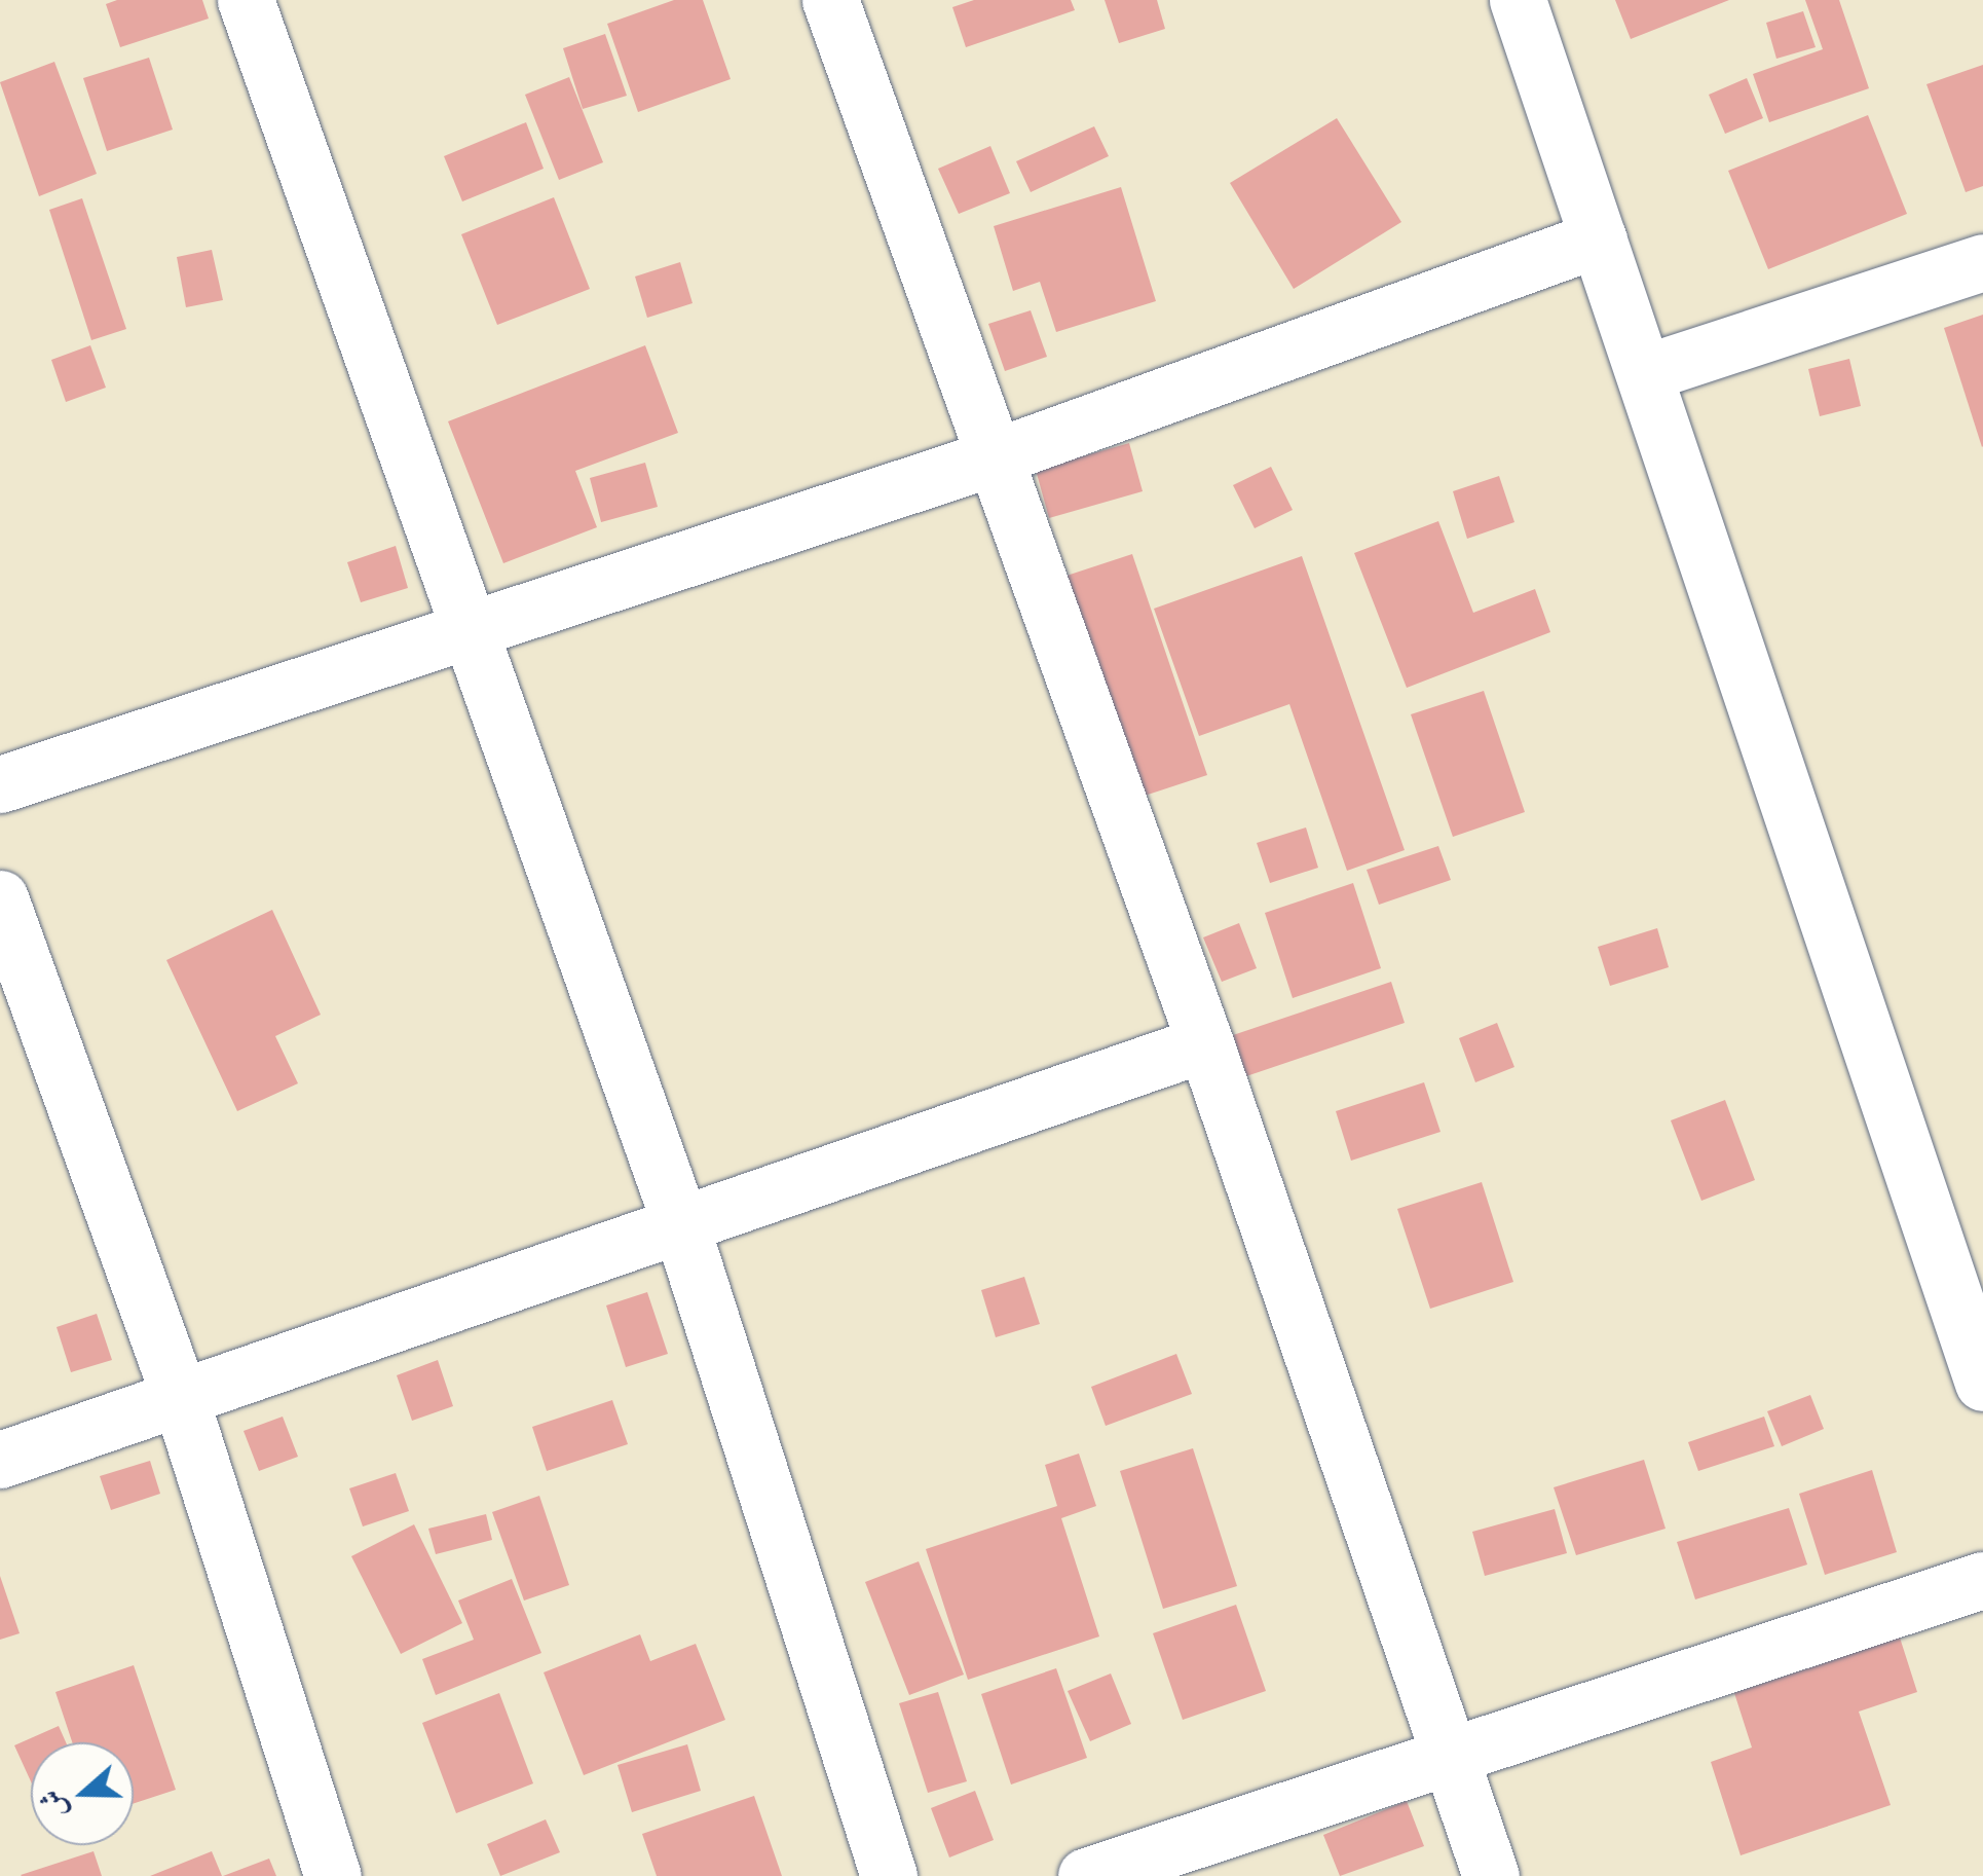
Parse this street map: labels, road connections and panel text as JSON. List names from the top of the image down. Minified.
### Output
{"north":"left"}
